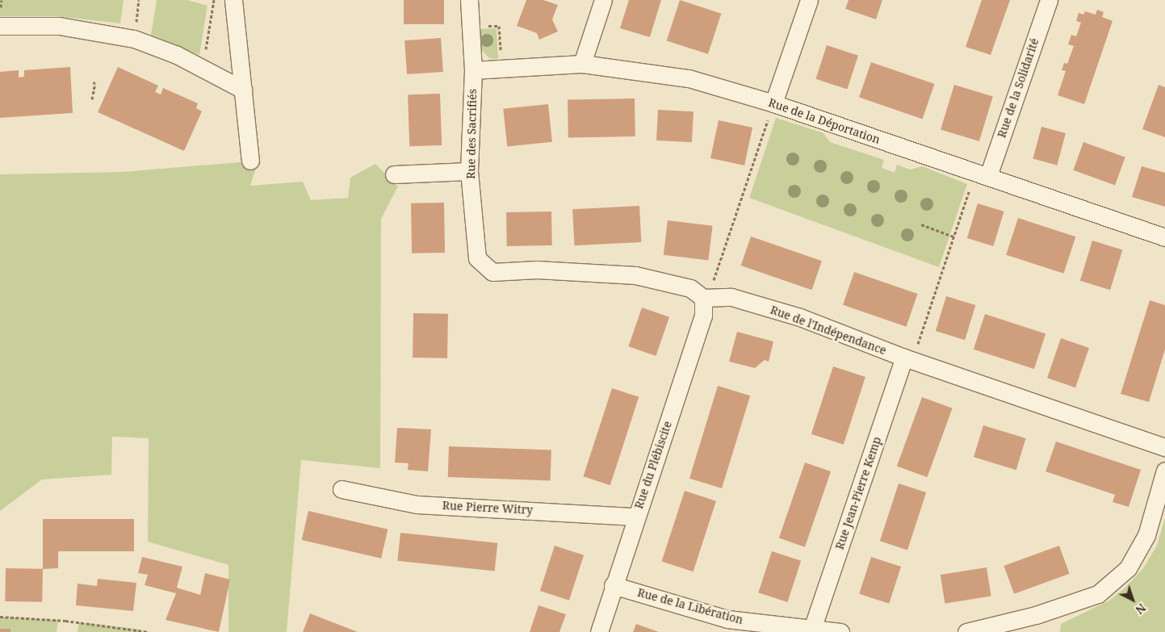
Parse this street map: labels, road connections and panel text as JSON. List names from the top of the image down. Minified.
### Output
{"streets":{"street":["Rue de la Solidarité","Rue de la Déportation","Rue des Sacrifiés","Rue de l'Indépendance","Rue du Plébiscite","Rue Jean-Pierre Kemp","Rue Pierre Witry","Rue de la Libération"]},"crossings":[["Rue de la Solidarité","Rue de la Déportation"],["Rue de la Déportation","Rue des Sacrifiés"],["Rue des Sacrifiés","Rue de l'Indépendance"],["Rue des Sacrifiés","Rue du Plébiscite"],["Rue de l'Indépendance","Rue du Plébiscite"],["Rue de l'Indépendance","Rue Jean-Pierre Kemp"],["Rue du Plébiscite","Rue Pierre Witry"],["Rue du Plébiscite","Rue de la Libération"],["Rue Jean-Pierre Kemp","Rue de la Libération"]],"north":"bottom right"}
